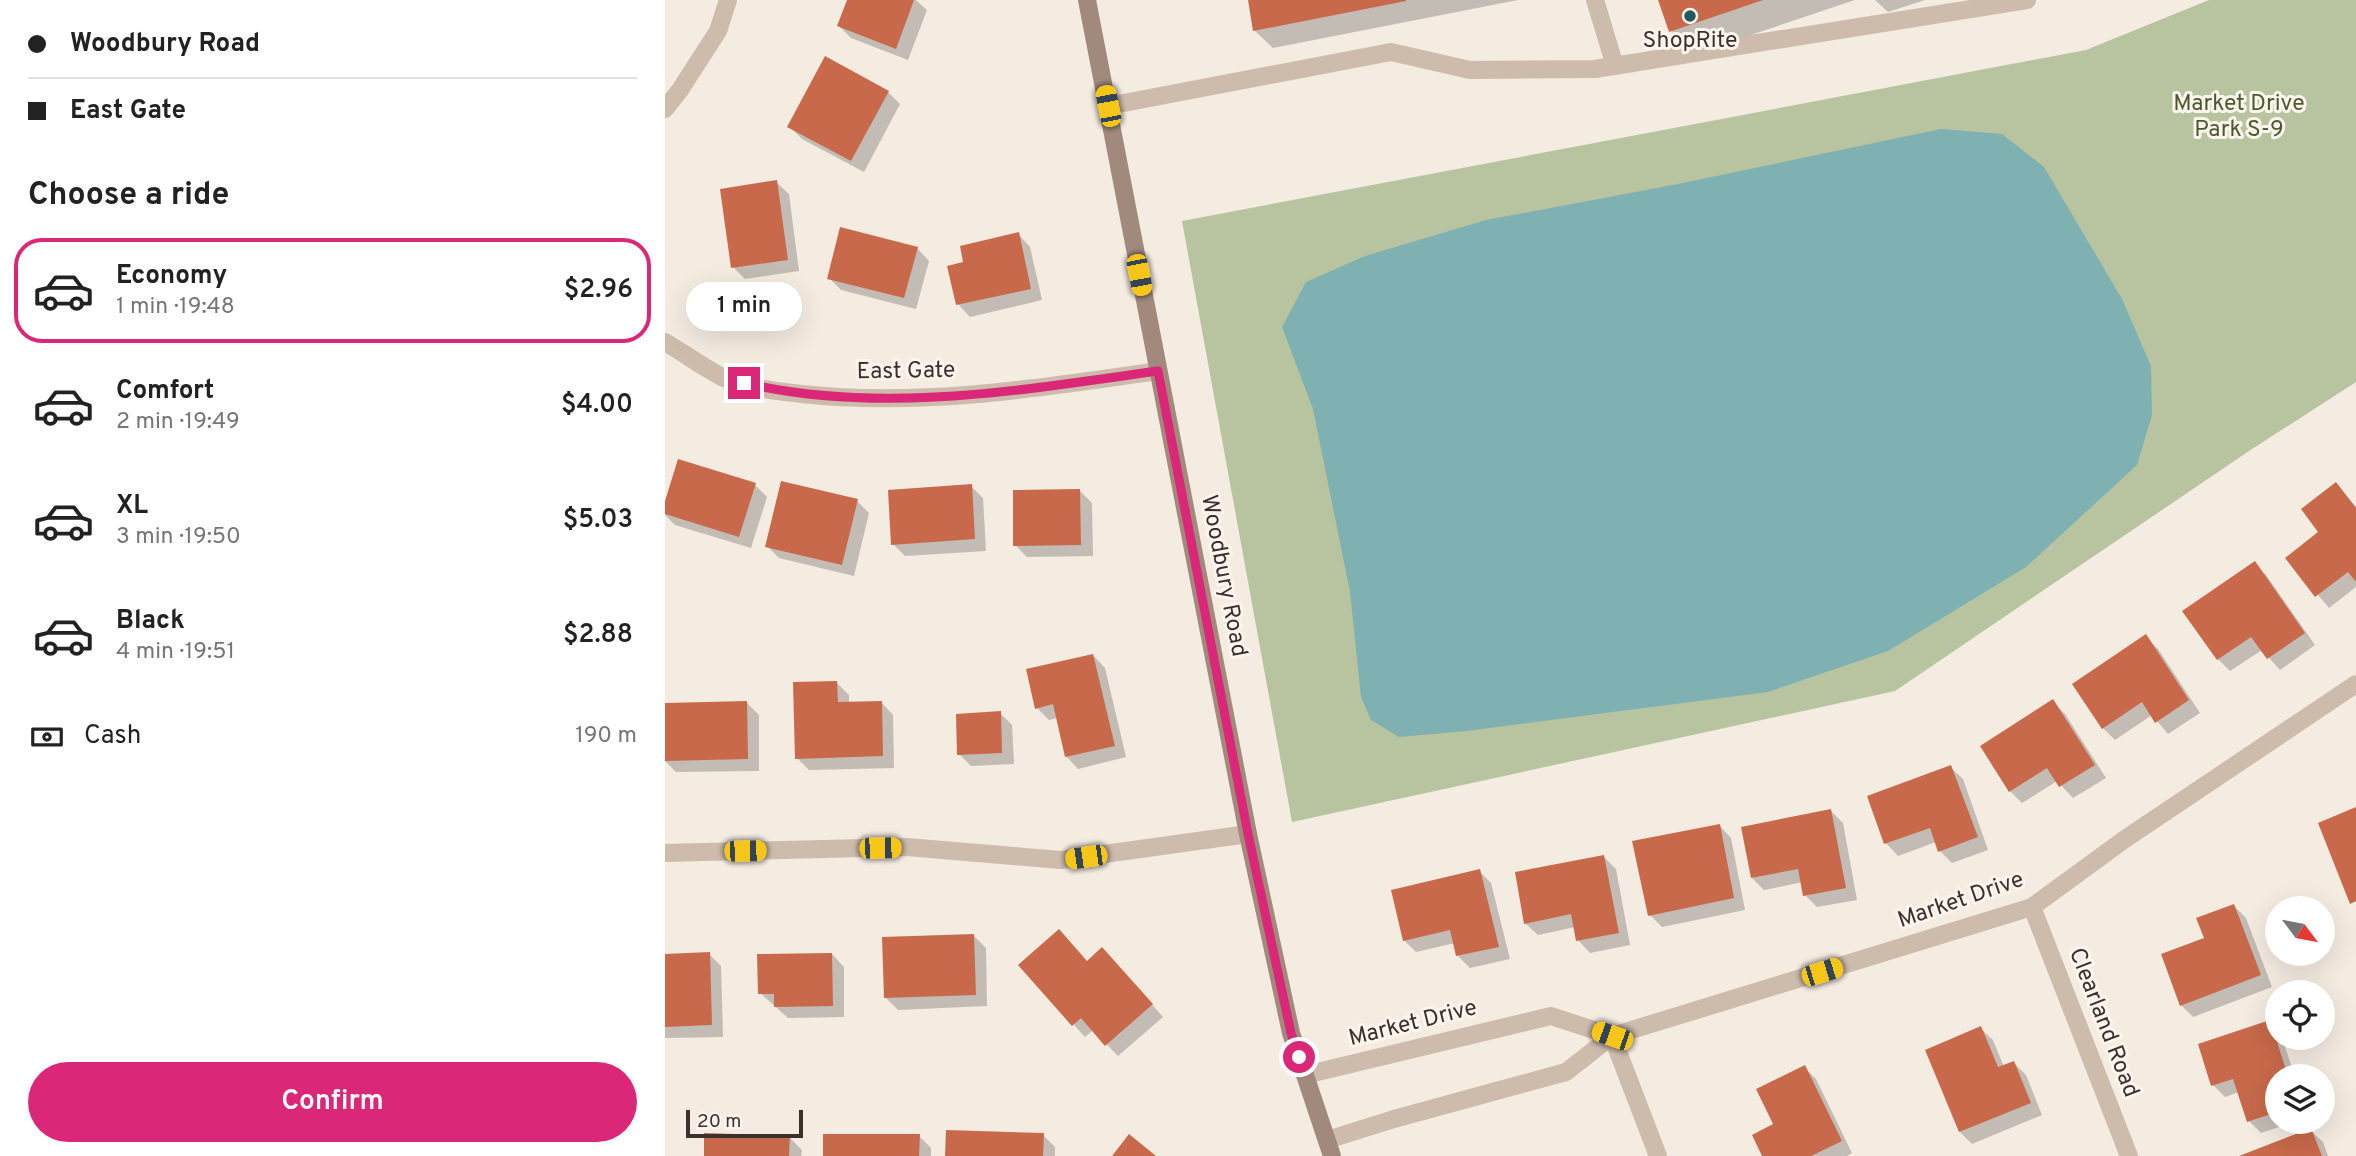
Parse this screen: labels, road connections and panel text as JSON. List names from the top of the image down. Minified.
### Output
{"streets":{"main road":["Woodbury Road"],"street":["East Gate","Market Drive","Clearland Road"]},"crossings":[["East Gate","Woodbury Road"],["Woodbury Road","Market Drive"],["Market Drive","Clearland Road"]],"parks":["Market Drive Park S-9"],"places":["ShopRite"],"scale_bar":"20 m","north":"bottom right","page":{"banner":["Woodbury Road","East Gate"],"heading":"Choose a ride","list":[{"name":"Economy","note":"1 min · 19:48","value":"$2.96"},{"name":"Comfort","note":"2 min · 19:49","value":"$4.00"},{"name":"XL","note":"3 min · 19:50","value":"$5.03"},{"name":"Black","note":"4 min · 19:51","value":"$2.88"}],"bubble":"1 min","pay":["Cash","190 m"],"buttons":"Confirm","scale":"20 m"}}
